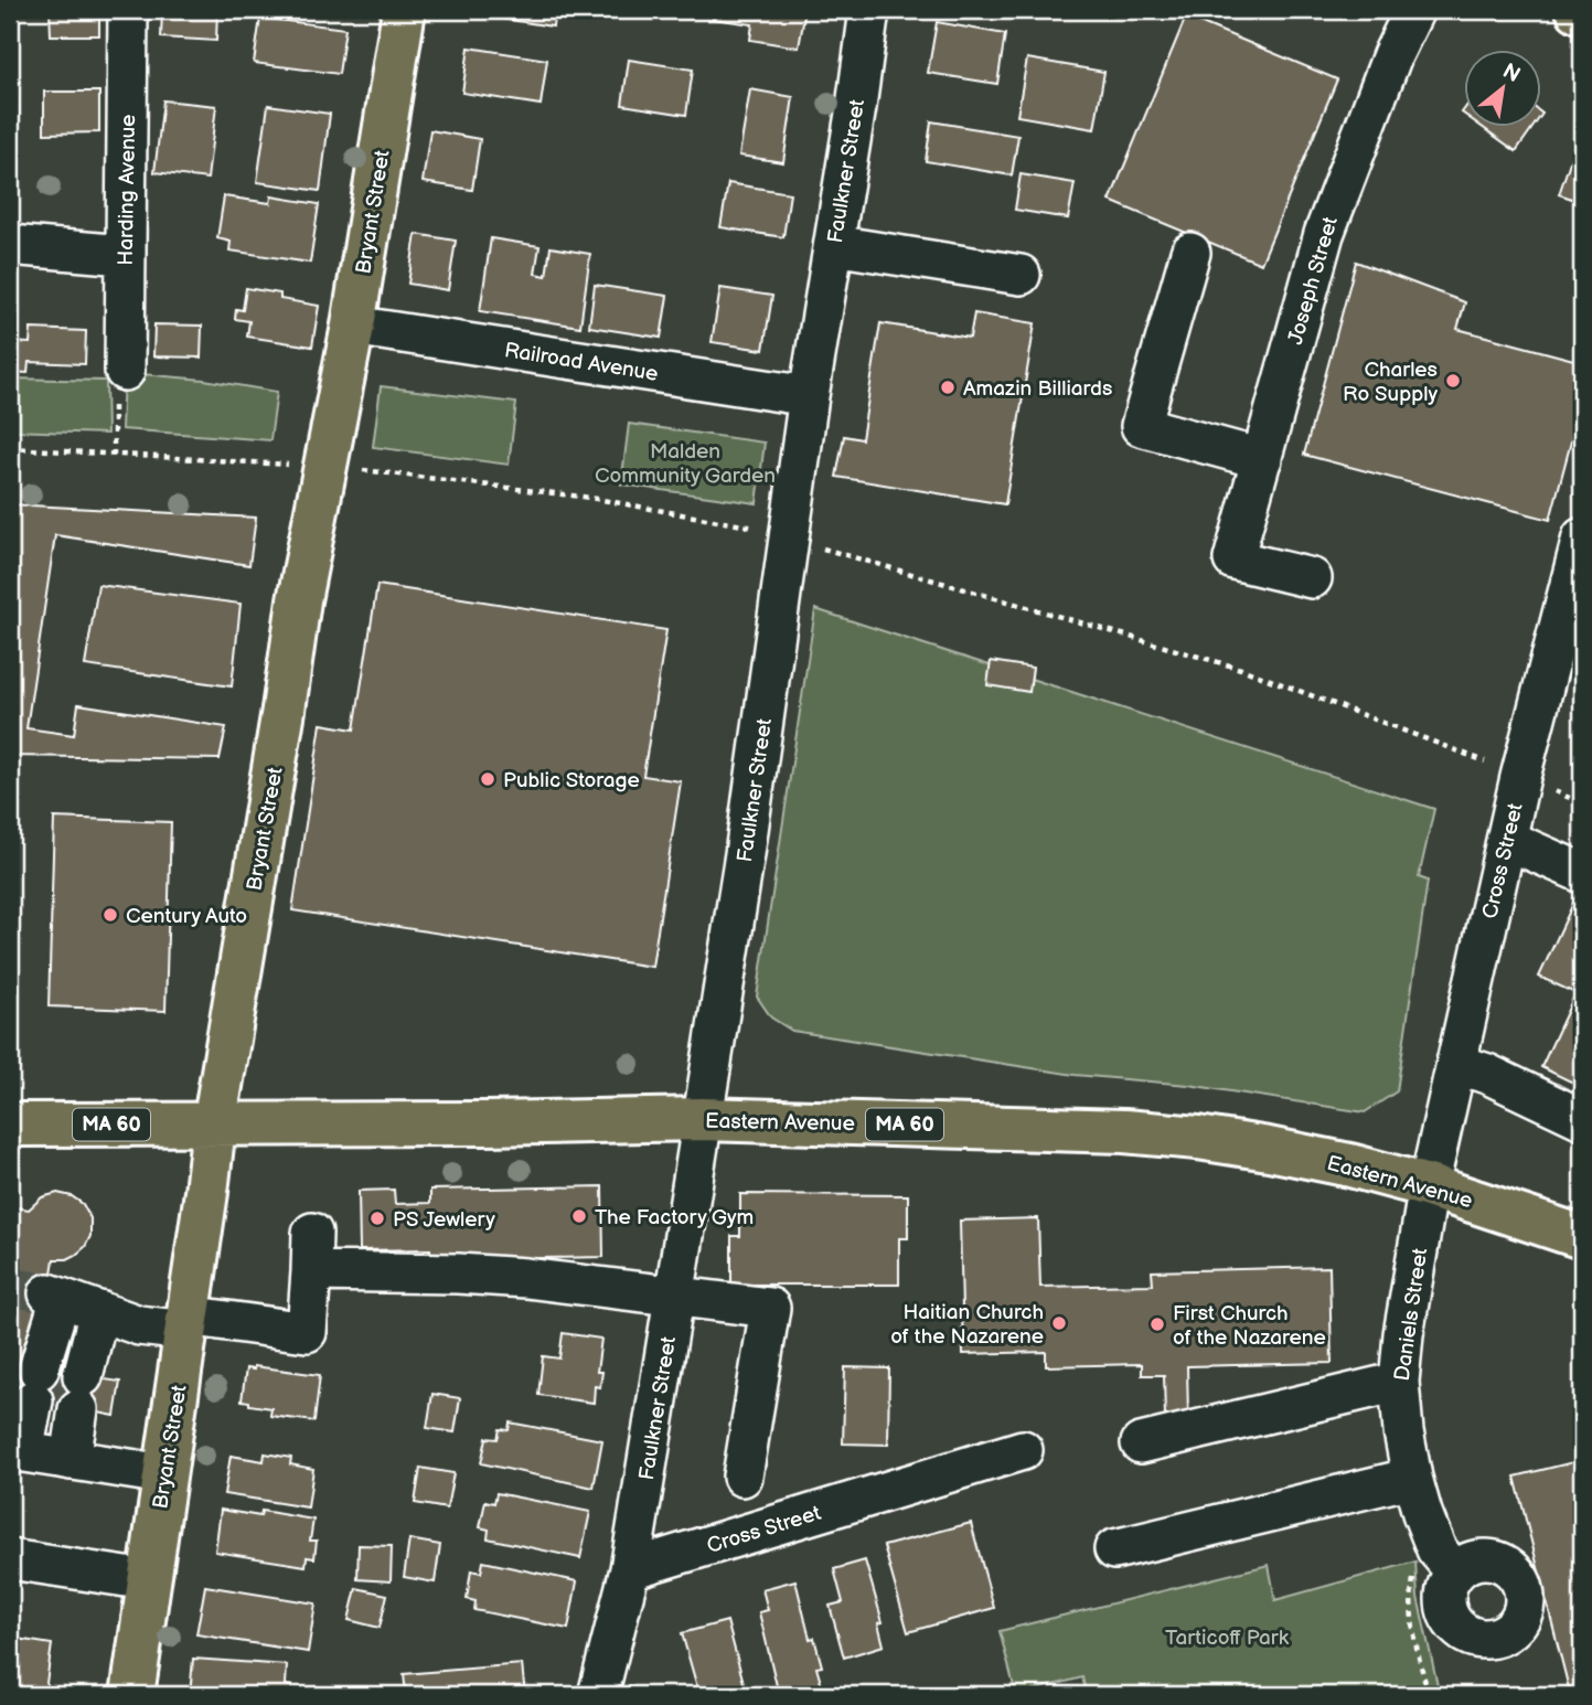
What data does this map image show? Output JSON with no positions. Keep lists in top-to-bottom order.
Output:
{
  "streets": {
    "main road": ["Bryant Street", "Eastern Avenue", "MA 60"],
    "street": [
      "Faulkner Street",
      "Harding Avenue",
      "Joseph Street",
      "Railroad Avenue",
      "Cross Street",
      "Daniels Street"
    ]
  },
  "crossings": [
    ["Faulkner Street", "Railroad Avenue"],
    ["Faulkner Street", "Cross Street"],
    ["Faulkner Street", "Eastern Avenue"],
    ["Bryant Street", "Railroad Avenue"],
    ["Bryant Street", "Eastern Avenue"],
    ["Cross Street", "Eastern Avenue"],
    ["Cross Street", "Daniels Street"],
    ["Eastern Avenue", "Daniels Street"]
  ],
  "parks": ["Malden Community Garden", "Tarticoff Park"],
  "places": [
    "Charles Ro Supply",
    "Amazin Billiards",
    "Public Storage",
    "Century Auto",
    "The Factory Gym",
    "PS Jewlery",
    "Haitian Church of the Nazarene",
    "First Church of the Nazarene"
  ],
  "north": "top right"
}
